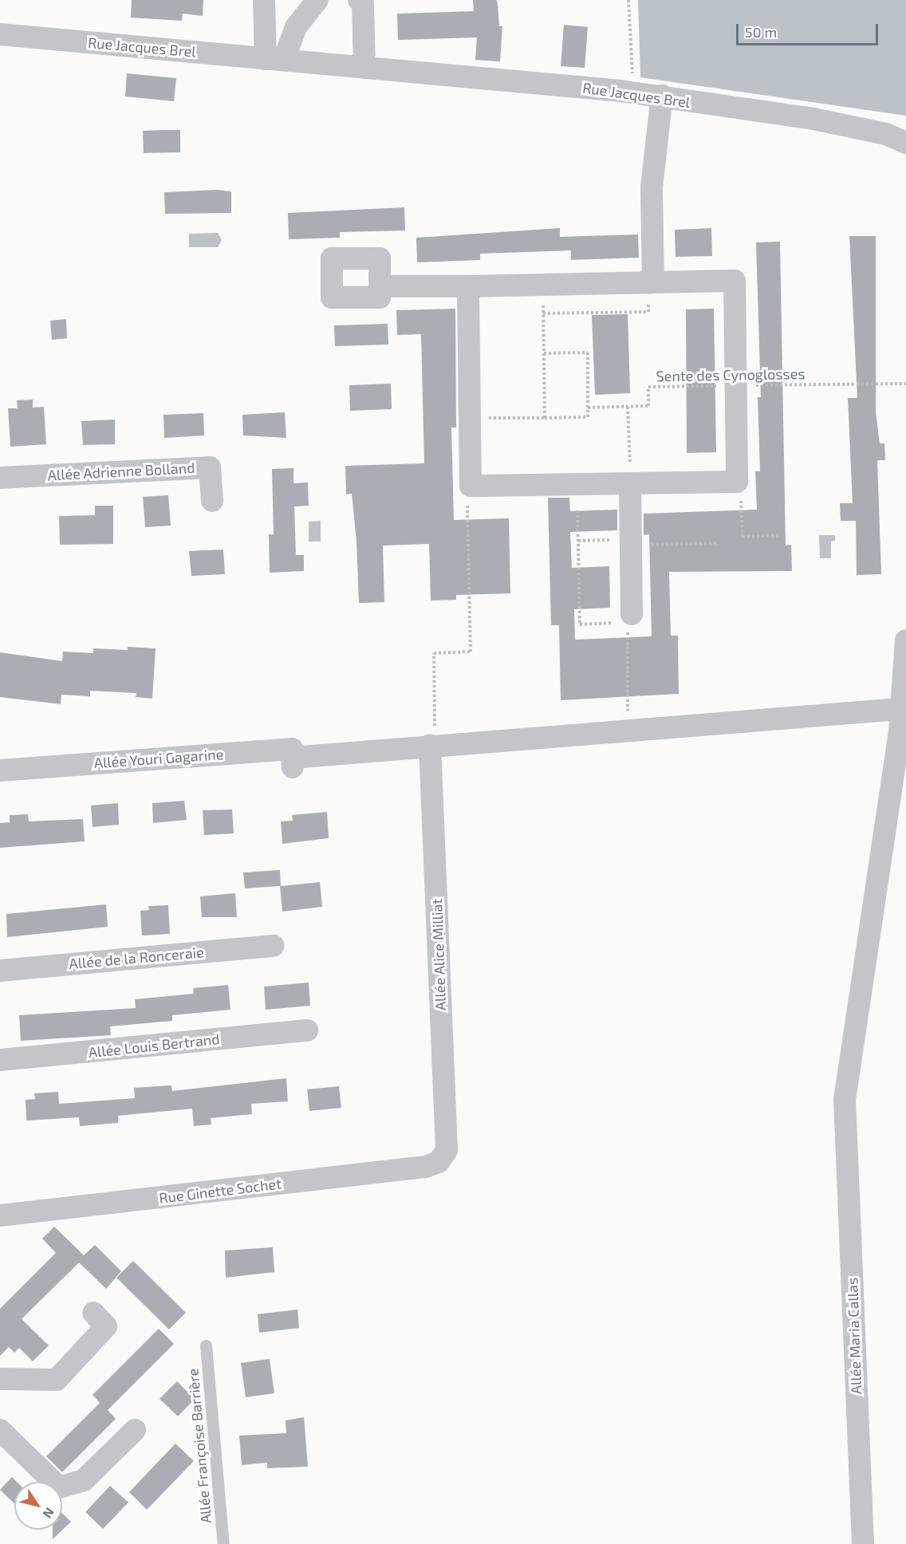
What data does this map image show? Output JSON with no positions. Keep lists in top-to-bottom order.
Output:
{
  "streets": {
    "street": [
      "Rue Jacques Brel",
      "Allée Adrienne Bolland",
      "Allée Youri Gagarine",
      "Allée Alice Milliat",
      "Allée de la Ronceraie",
      "Allée Louis Bertrand",
      "Rue Ginette Sochet",
      "Allée Maria Callas"
    ],
    "lane": ["Allée Françoise Barrière"],
    "path": ["Sente des Cynoglosses"]
  },
  "crossings": [
    ["Allée Youri Gagarine", "Allée Alice Milliat"],
    ["Allée Alice Milliat", "Rue Ginette Sochet"]
  ],
  "scale_bar": "50 m",
  "north": "bottom right"
}
